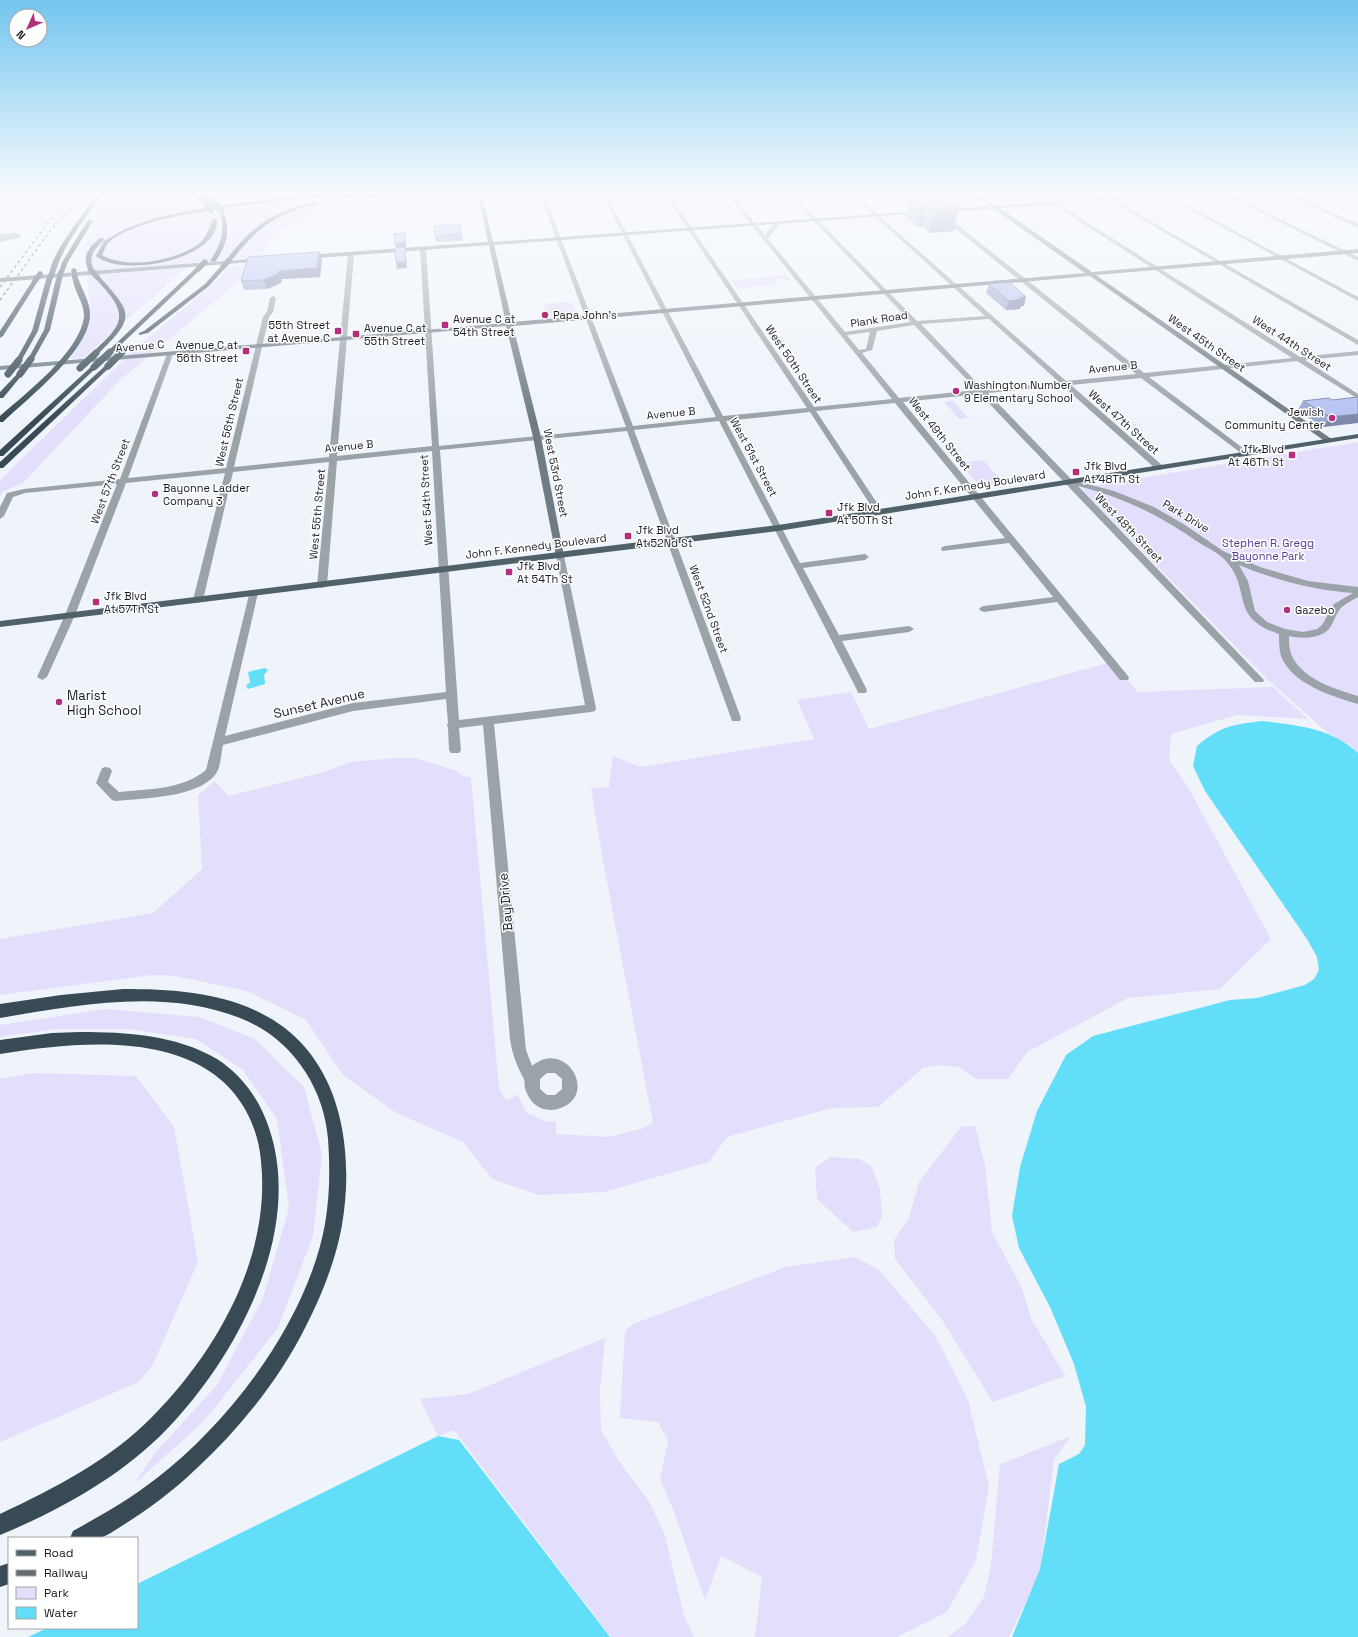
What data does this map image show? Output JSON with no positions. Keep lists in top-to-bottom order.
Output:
{
  "streets": {
    "main road": ["John F. Kennedy Boulevard"],
    "street": [
      "Plank Road",
      "West 45th Street",
      "West 44th Street",
      "Avenue C",
      "West 50th Street",
      "Avenue B",
      "West 56th Street",
      "West 47th Street",
      "West 49th Street",
      "West 51st Street",
      "West 53rd Street",
      "West 57th Street",
      "West 54th Street",
      "West 55th Street",
      "Park Drive",
      "West 48th Street",
      "West 52nd Street",
      "Sunset Avenue",
      "Bay Drive"
    ]
  },
  "crossings": [
    ["Plank Road", "West 47th Street"],
    ["Plank Road", "West 49th Street"],
    ["Plank Road", "West 48th Street"],
    ["West 45th Street", "Avenue C"],
    ["West 45th Street", "Avenue B"],
    ["West 45th Street", "John F. Kennedy Boulevard"],
    ["West 44th Street", "Avenue C"],
    ["West 44th Street", "Avenue B"],
    ["Avenue C", "West 50th Street"],
    ["Avenue C", "West 56th Street"],
    ["Avenue C", "West 47th Street"],
    ["Avenue C", "West 49th Street"],
    ["Avenue C", "West 51st Street"],
    ["Avenue C", "West 53rd Street"],
    ["Avenue C", "West 57th Street"],
    ["Avenue C", "West 54th Street"],
    ["Avenue C", "West 55th Street"],
    ["Avenue C", "West 48th Street"],
    ["Avenue C", "West 52nd Street"],
    ["West 50th Street", "Avenue B"],
    ["West 50th Street", "John F. Kennedy Boulevard"],
    ["Avenue B", "West 56th Street"],
    ["Avenue B", "West 47th Street"],
    ["Avenue B", "West 49th Street"],
    ["Avenue B", "West 51st Street"],
    ["Avenue B", "West 53rd Street"],
    ["Avenue B", "West 57th Street"],
    ["Avenue B", "West 54th Street"],
    ["Avenue B", "West 55th Street"],
    ["Avenue B", "West 48th Street"],
    ["Avenue B", "West 52nd Street"],
    ["West 56th Street", "John F. Kennedy Boulevard"],
    ["West 47th Street", "John F. Kennedy Boulevard"],
    ["West 49th Street", "John F. Kennedy Boulevard"],
    ["West 51st Street", "John F. Kennedy Boulevard"],
    ["West 53rd Street", "John F. Kennedy Boulevard"],
    ["West 53rd Street", "Bay Drive"],
    ["West 57th Street", "John F. Kennedy Boulevard"],
    ["John F. Kennedy Boulevard", "West 54th Street"],
    ["John F. Kennedy Boulevard", "West 55th Street"],
    ["John F. Kennedy Boulevard", "Park Drive"],
    ["John F. Kennedy Boulevard", "West 48th Street"],
    ["John F. Kennedy Boulevard", "West 52nd Street"],
    ["West 54th Street", "Sunset Avenue"],
    ["Park Drive", "West 48th Street"]
  ],
  "parks": ["Stephen R. Gregg Bayonne Park"],
  "places": {
    "other": [
      "Papa John's",
      "Washington Number 9 Elementary School",
      "Jewish Community Center",
      "Bayonne Ladder Company 3",
      "Gazebo",
      "Marist High School"
    ],
    "transit": [
      "Avenue C at 54th Street",
      "55th Street at Avenue C",
      "Avenue C at 55th Street",
      "Avenue C at 56th Street",
      "Jfk Blvd At 46Th St",
      "Jfk Blvd At 48Th St",
      "Jfk Blvd At 50Th St",
      "Jfk Blvd At 52Nd St",
      "Jfk Blvd At 54Th St",
      "Jfk Blvd At 57Th St"
    ]
  },
  "legend": [
    "Road",
    "Railway",
    "Park",
    "Water"
  ],
  "north": "bottom left"
}
